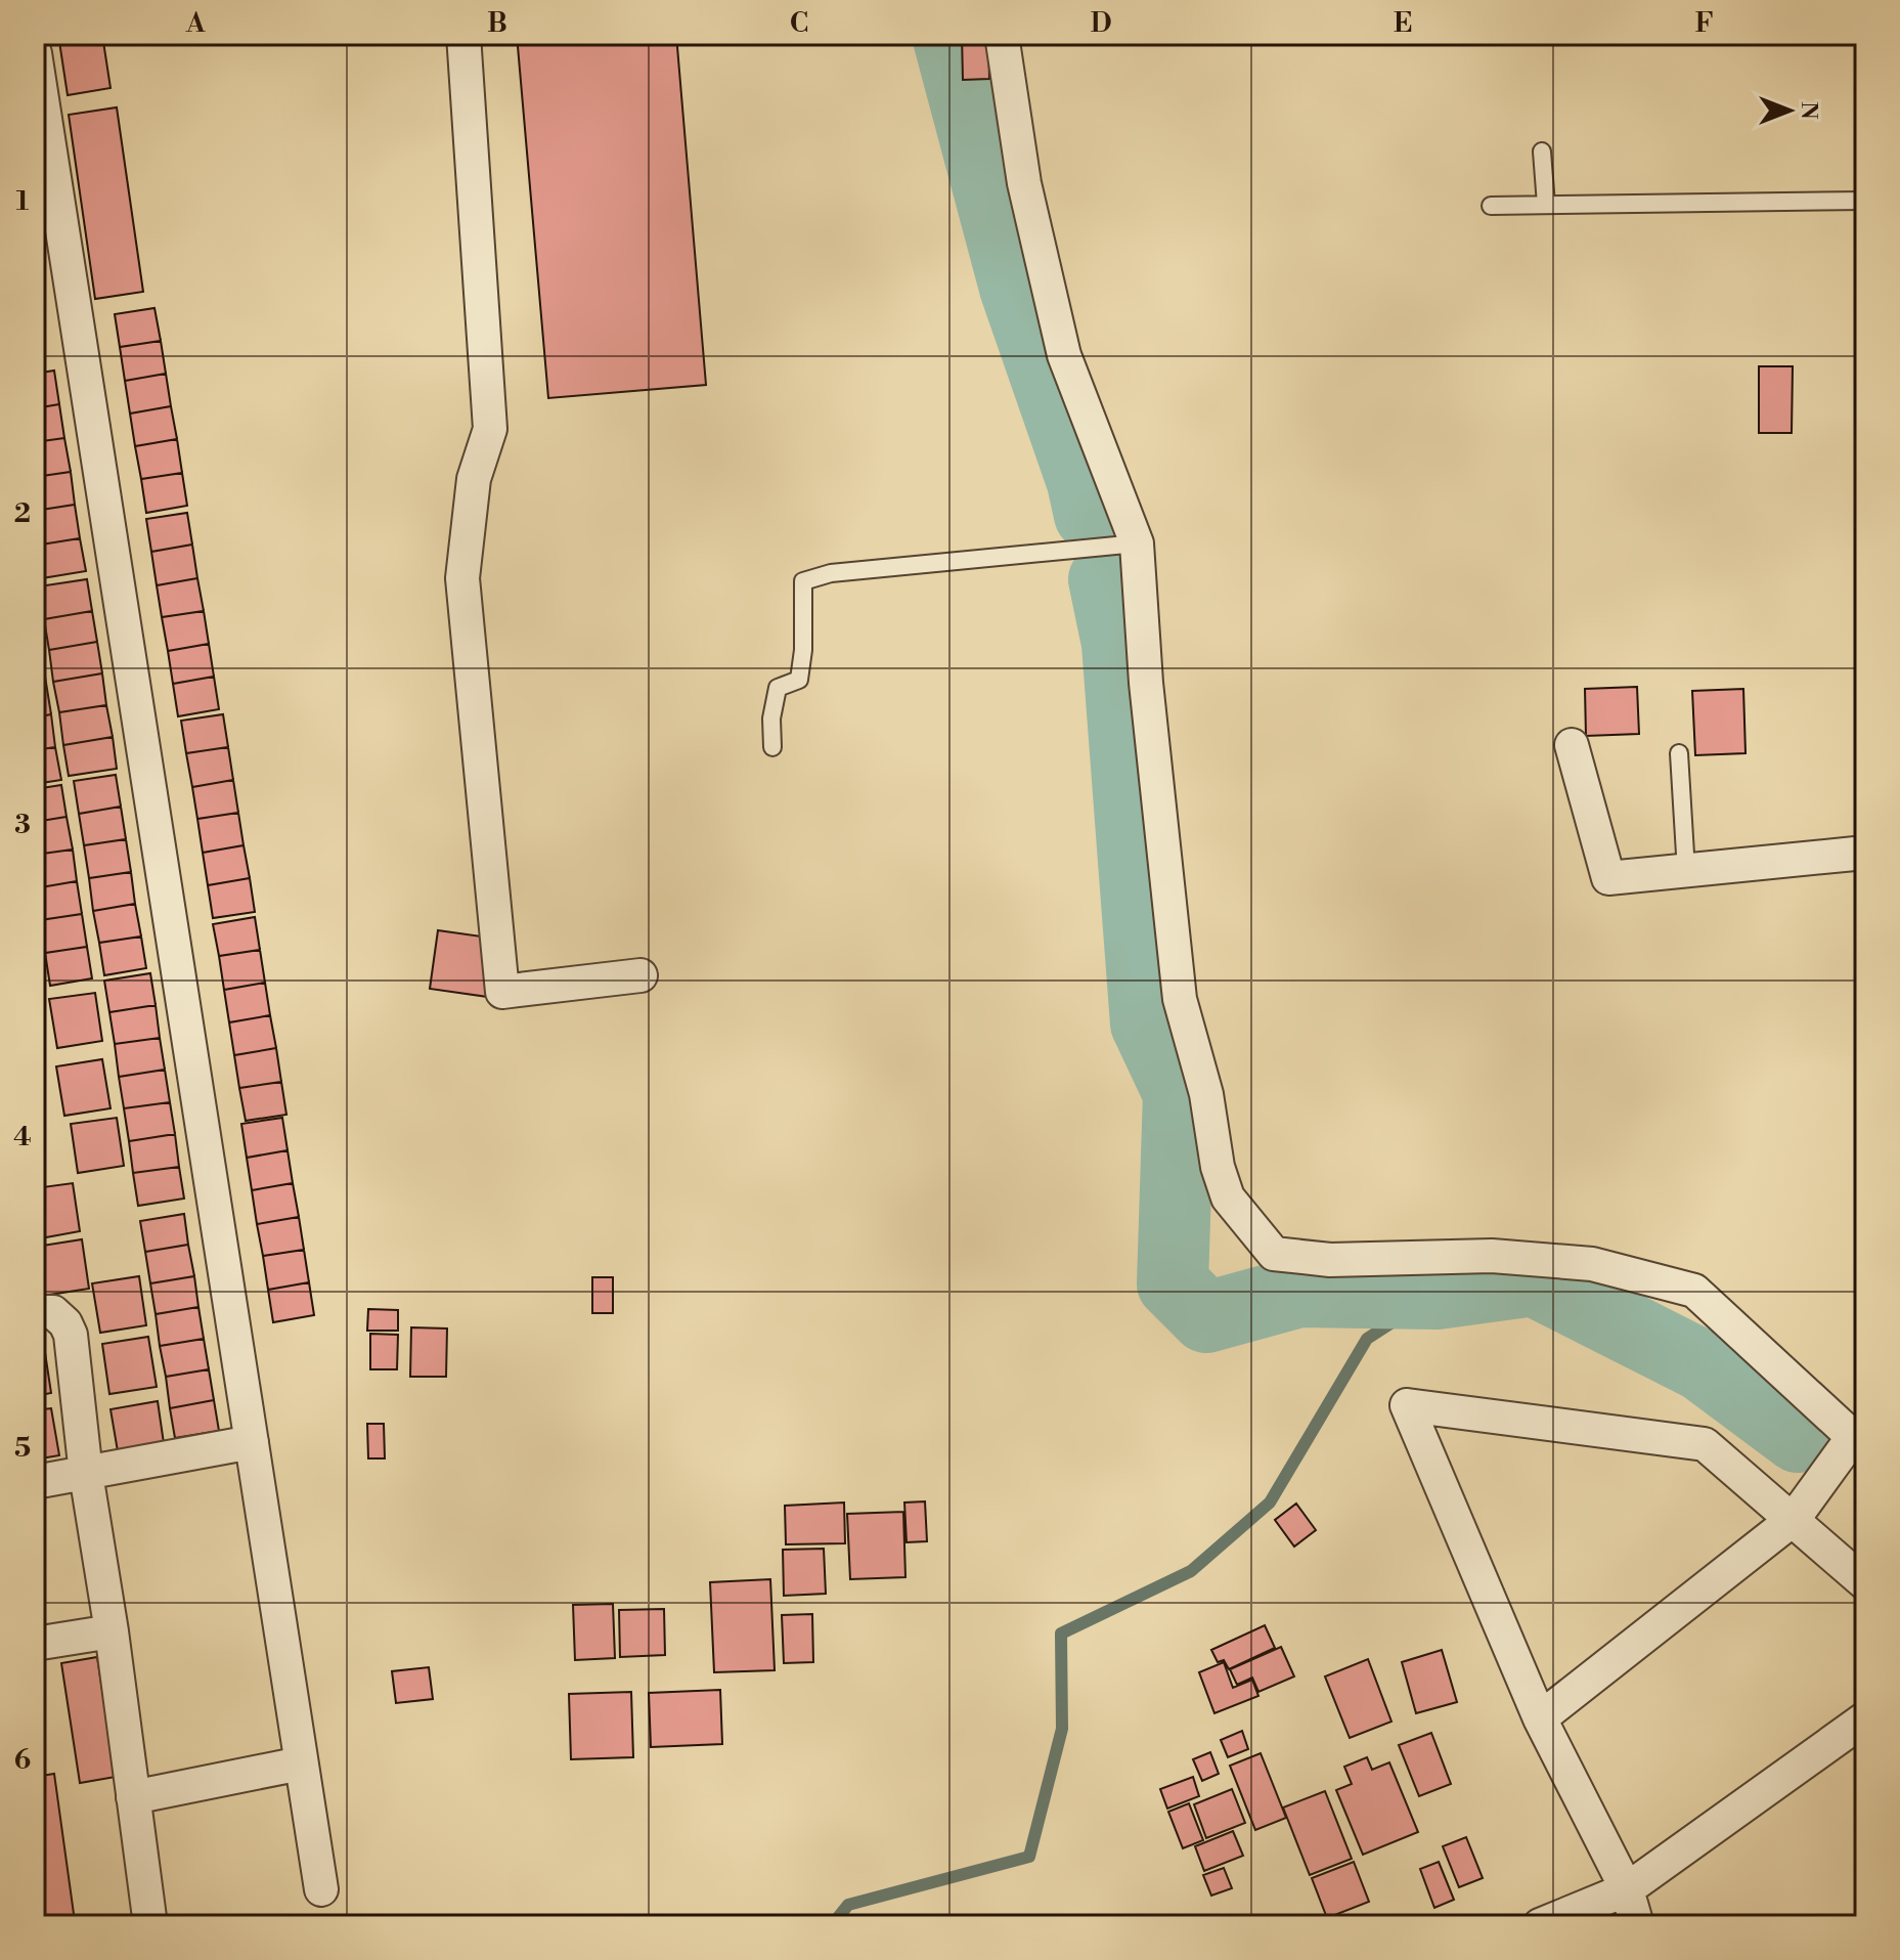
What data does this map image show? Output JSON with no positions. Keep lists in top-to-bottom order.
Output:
{
  "north": "right",
  "grid": {
    "columns": [
      "A",
      "B",
      "C",
      "D",
      "E",
      "F"
    ],
    "rows": [
      "1",
      "2",
      "3",
      "4",
      "5",
      "6"
    ]
  }
}
